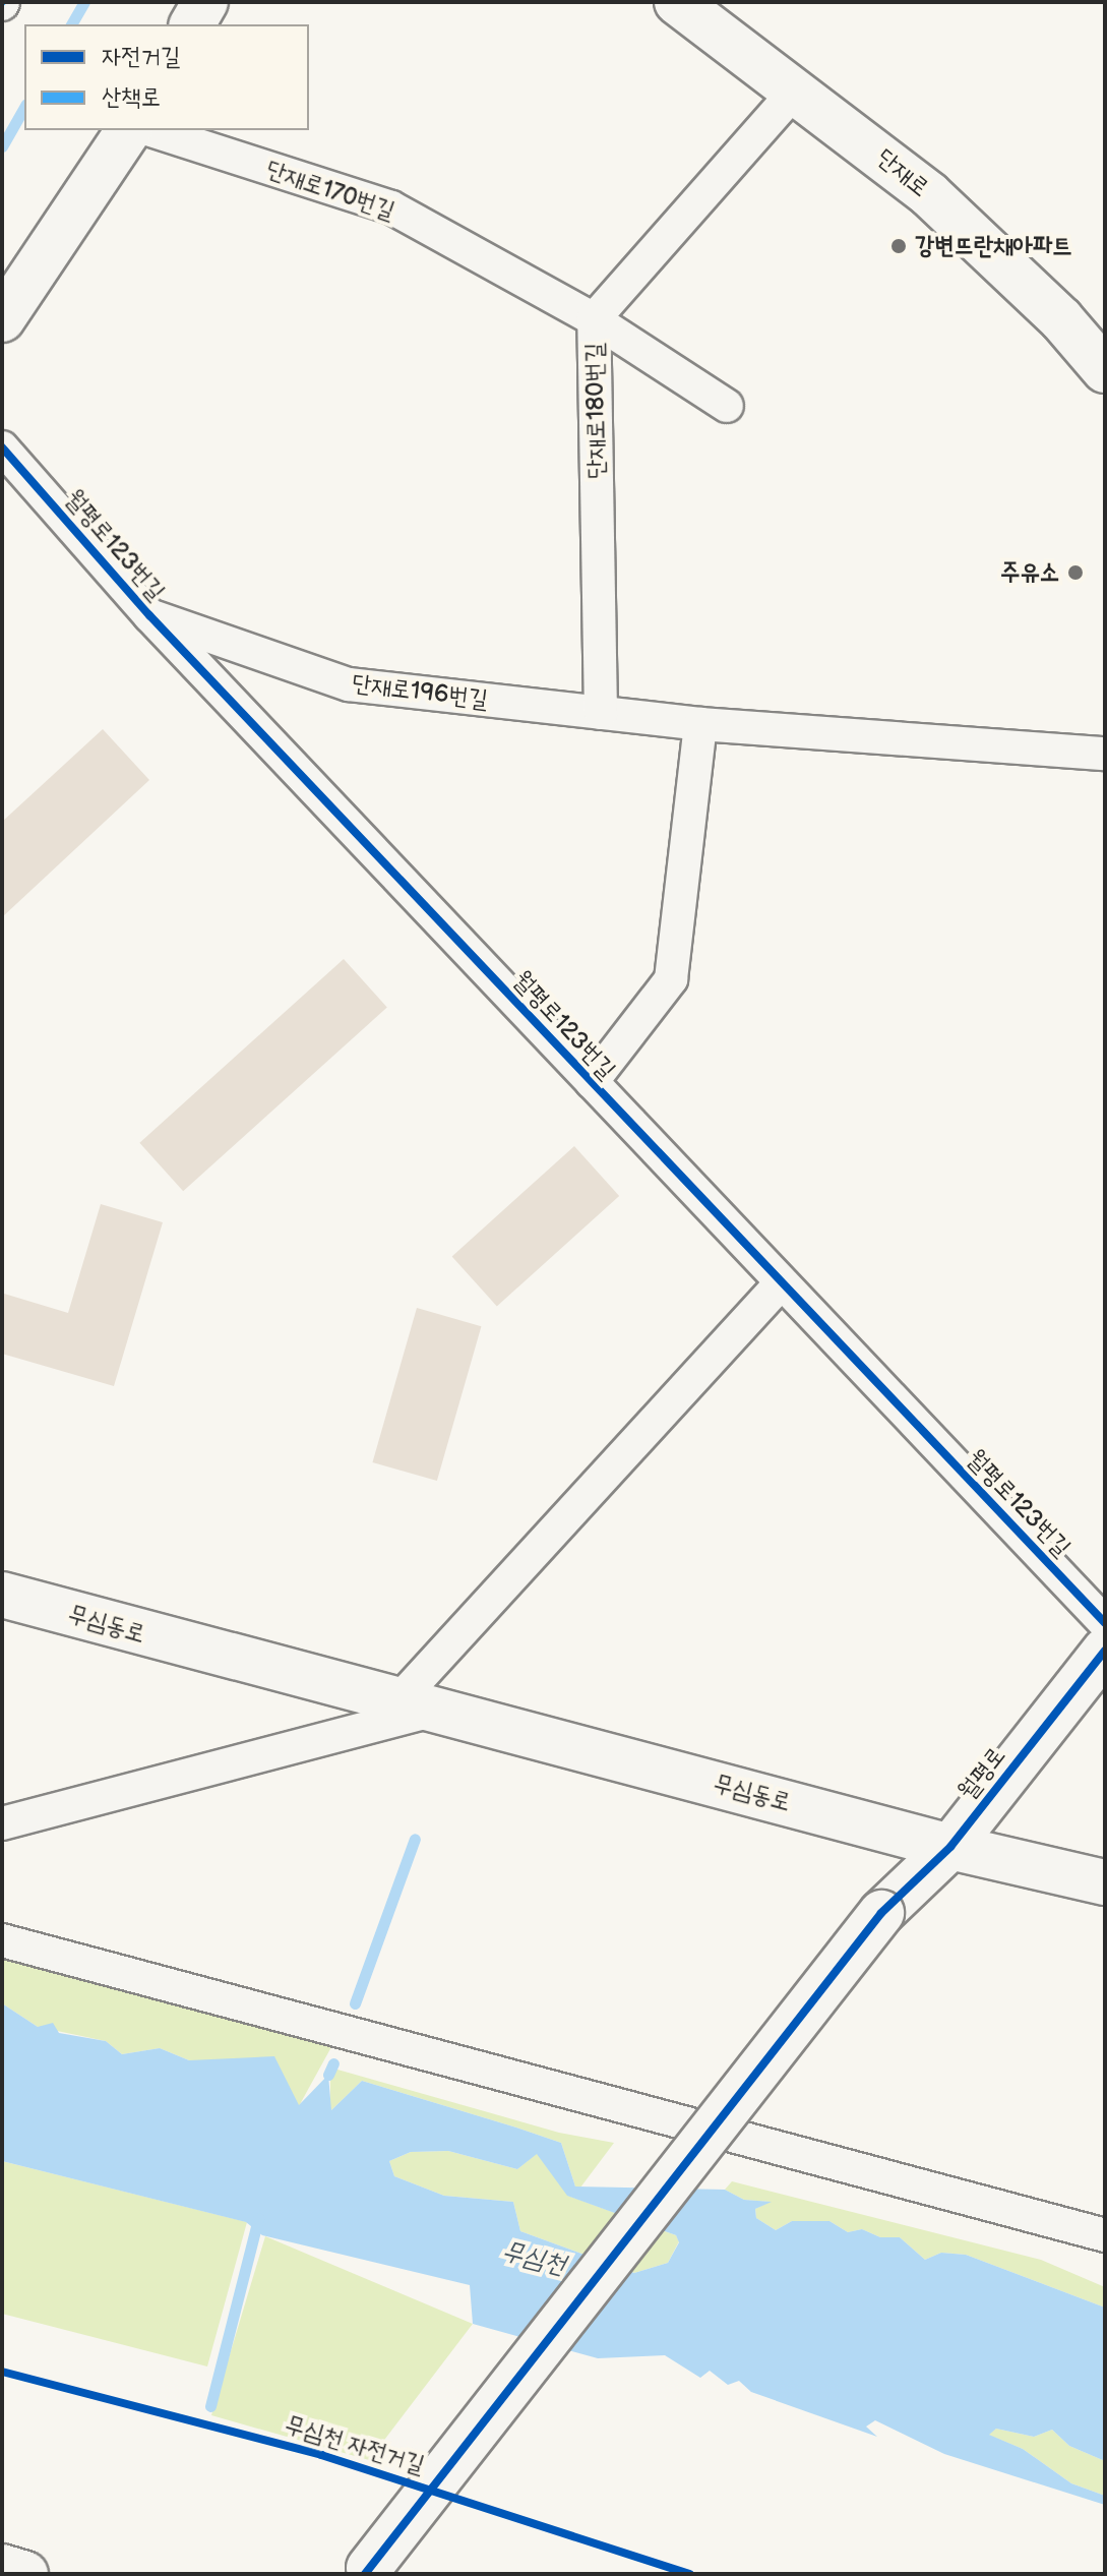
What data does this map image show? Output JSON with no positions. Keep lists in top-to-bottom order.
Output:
{
  "streets": {
    "street": [
      "단재로",
      "단재로170번길",
      "단재로180번길",
      "월평로123번길",
      "단재로196번길",
      "무심동로",
      "월평로"
    ],
    "cycle path": ["무심천 자전거길"]
  },
  "crossings": [
    ["단재로", "단재로180번길"],
    ["단재로170번길", "단재로180번길"],
    ["단재로180번길", "단재로196번길"],
    ["월평로123번길", "단재로196번길"],
    ["무심동로", "월평로"]
  ],
  "water": ["무심천"],
  "places": ["강변뜨란채아파트", "주유소"],
  "legend": ["자전거길", "산책로"]
}
